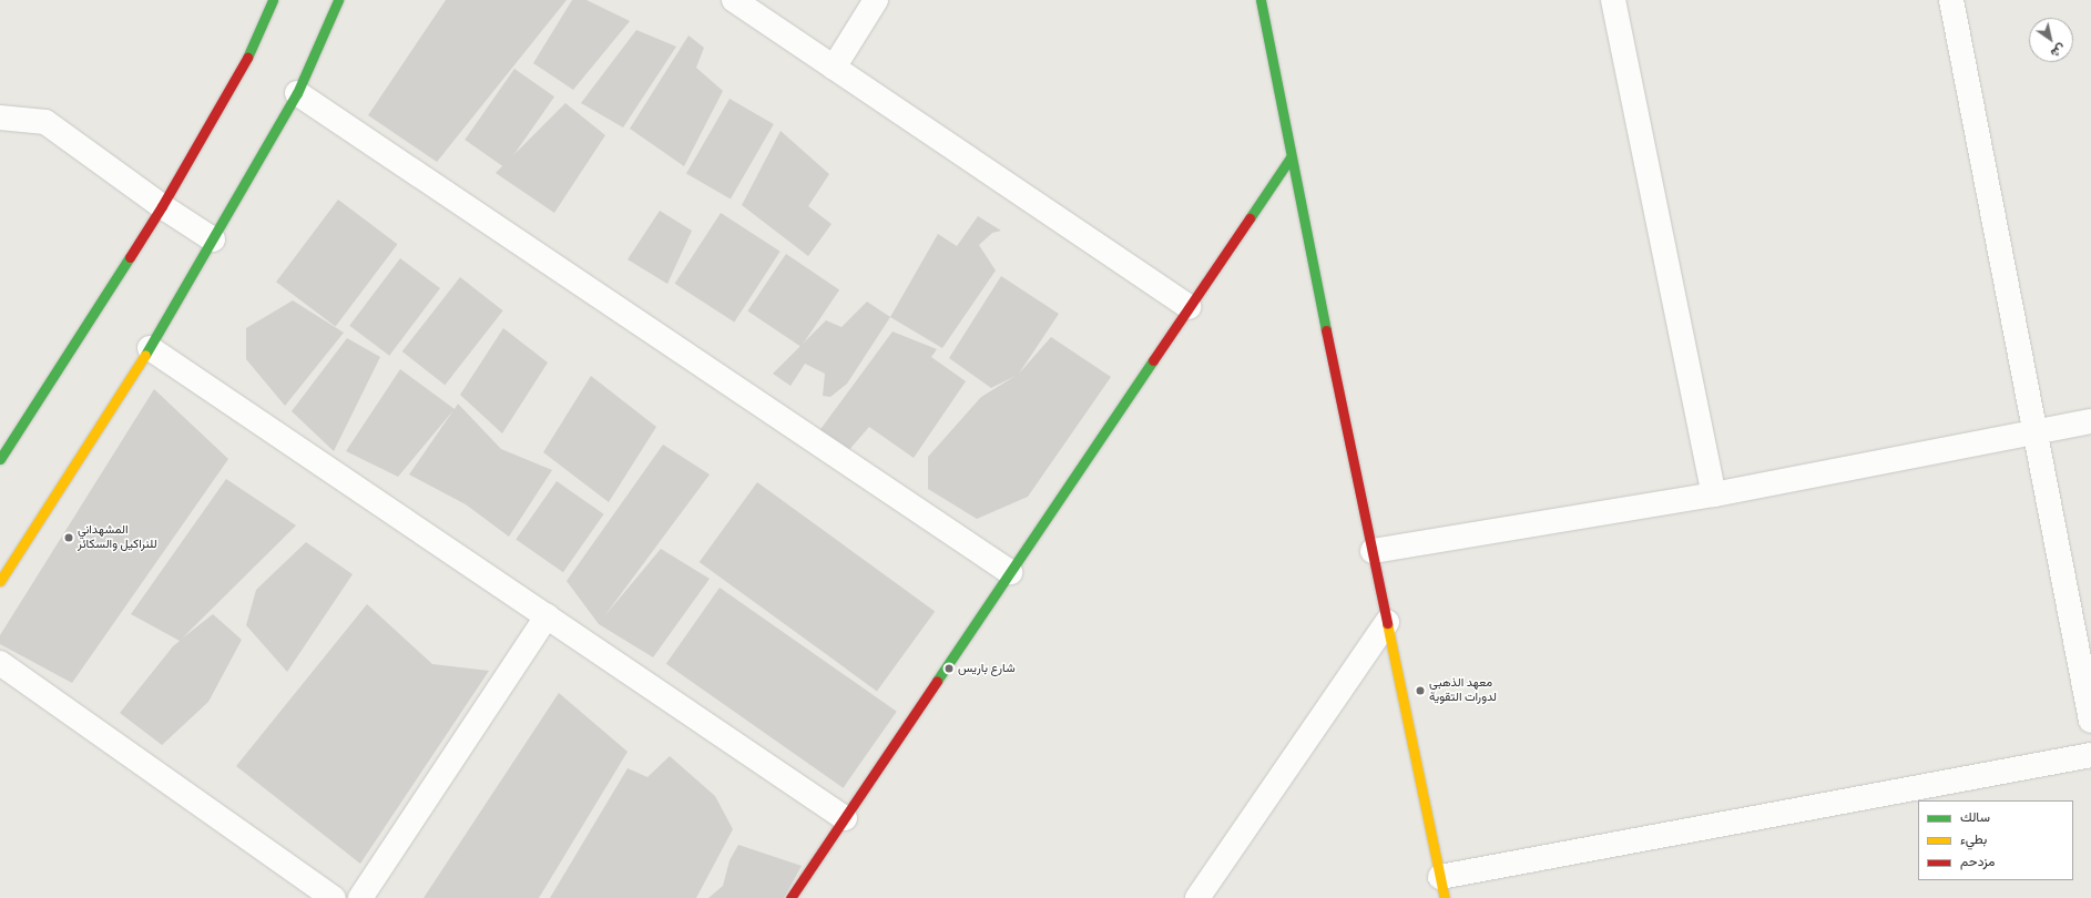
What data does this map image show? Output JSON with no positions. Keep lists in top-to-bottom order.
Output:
{
  "places": ["المشهداني للنراكيل والسكائر", "شارع باريس", "معهد الذهبي لدورات التقوية"],
  "legend": ["سالك", "بطيء", "مزدحم"],
  "north": "bottom right"
}
